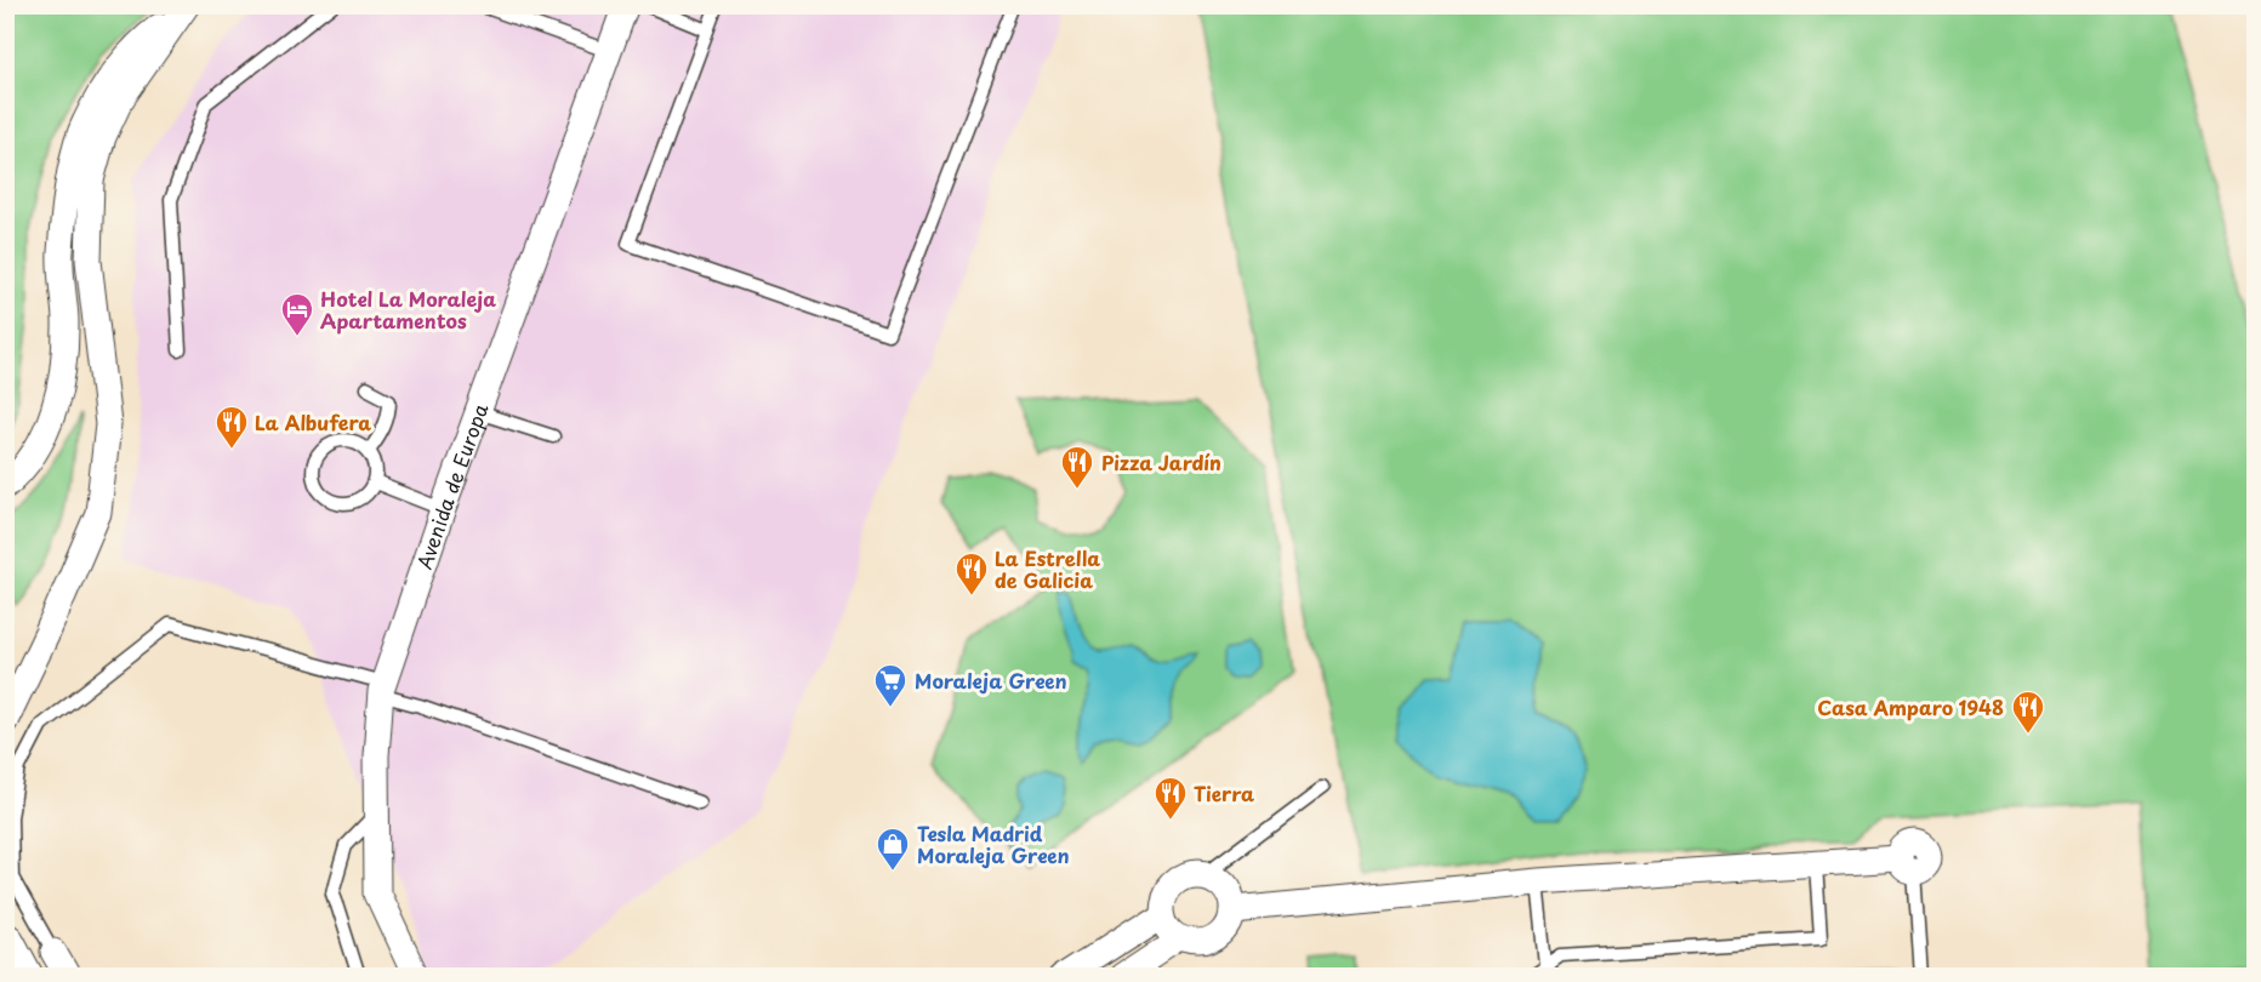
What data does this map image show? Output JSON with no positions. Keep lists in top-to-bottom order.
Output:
{
  "streets": {
    "street": ["Avenida de Europa"]
  },
  "places": {
    "hotel": ["Hotel La Moraleja Apartamentos"],
    "restaurant": [
      "La Albufera",
      "Pizza Jardín",
      "La Estrella de Galicia",
      "Casa Amparo 1948",
      "Tierra"
    ],
    "supermarket": ["Moraleja Green"],
    "shop": ["Tesla Madrid Moraleja Green"]
  }
}
